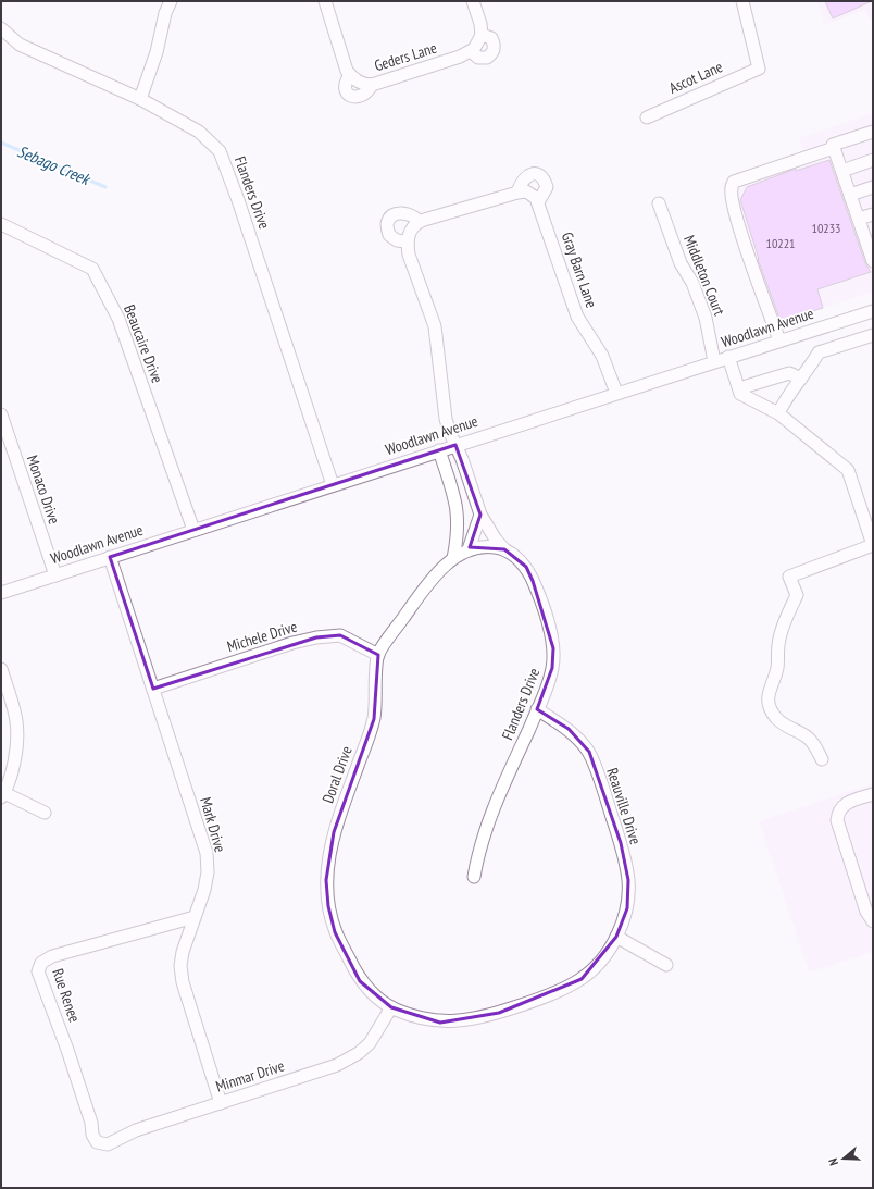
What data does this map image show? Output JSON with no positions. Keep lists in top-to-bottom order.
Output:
{
  "streets": {
    "street": [
      "Geders Lane",
      "Ascot Lane",
      "Flanders Drive",
      "Gray Barn Lane",
      "Middleton Court",
      "Woodlawn Avenue",
      "Beaucaire Drive",
      "Monaco Drive",
      "Michele Drive",
      "Doral Drive",
      "Reauville Drive",
      "Mark Drive",
      "Rue Renee",
      "Minmar Drive"
    ]
  },
  "crossings": [
    ["Flanders Drive", "Woodlawn Avenue"],
    ["Flanders Drive", "Reauville Drive"],
    ["Gray Barn Lane", "Woodlawn Avenue"],
    ["Middleton Court", "Woodlawn Avenue"],
    ["Woodlawn Avenue", "Beaucaire Drive"],
    ["Woodlawn Avenue", "Monaco Drive"],
    ["Woodlawn Avenue", "Mark Drive"],
    ["Michele Drive", "Doral Drive"],
    ["Michele Drive", "Mark Drive"],
    ["Doral Drive", "Reauville Drive"],
    ["Doral Drive", "Minmar Drive"],
    ["Reauville Drive", "Minmar Drive"],
    ["Mark Drive", "Rue Renee"],
    ["Mark Drive", "Minmar Drive"],
    ["Rue Renee", "Minmar Drive"]
  ],
  "water": ["Sebago Creek"],
  "house_numbers": ["10233", "10221"],
  "north": "left"
}
